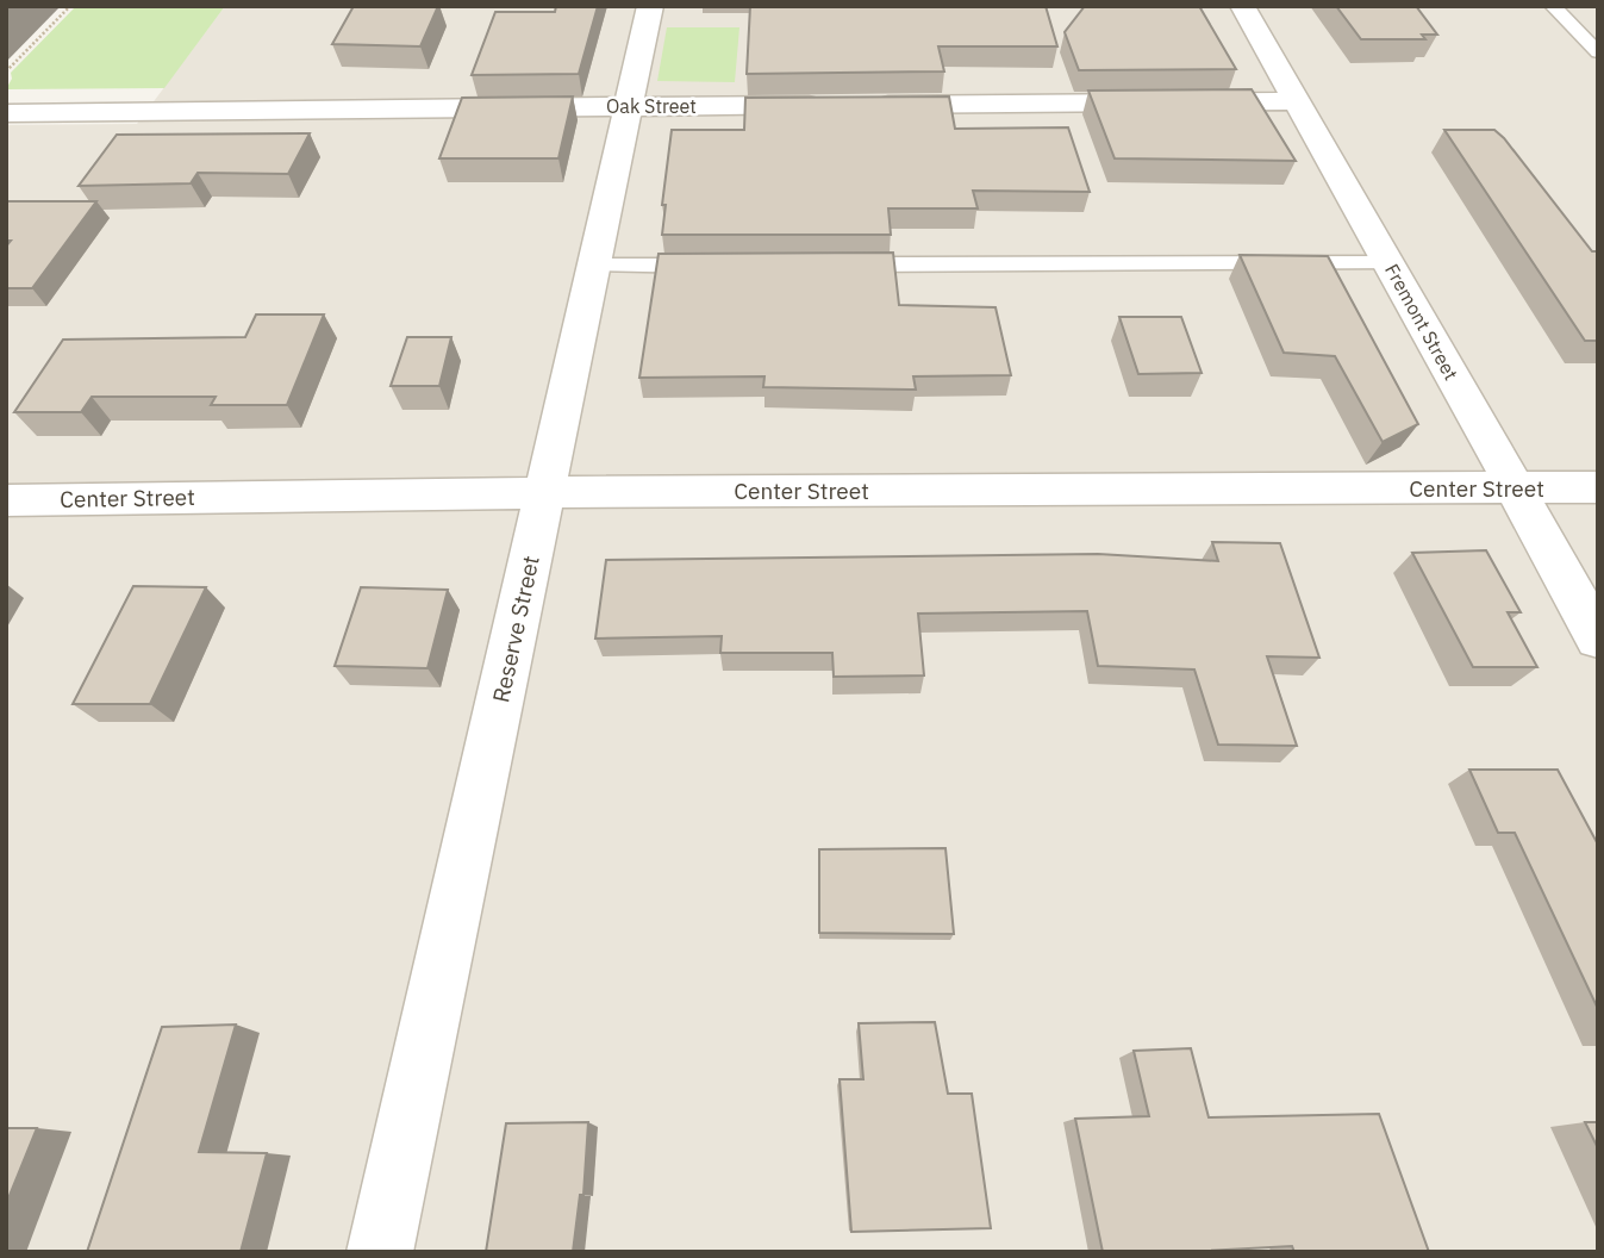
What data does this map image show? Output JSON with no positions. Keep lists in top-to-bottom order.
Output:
{
  "streets": {
    "street": [
      "Oak Street",
      "Fremont Street",
      "Center Street",
      "Reserve Street"
    ]
  },
  "crossings": [
    ["Oak Street", "Fremont Street"],
    ["Oak Street", "Reserve Street"],
    ["Fremont Street", "Center Street"],
    ["Center Street", "Reserve Street"]
  ]
}
